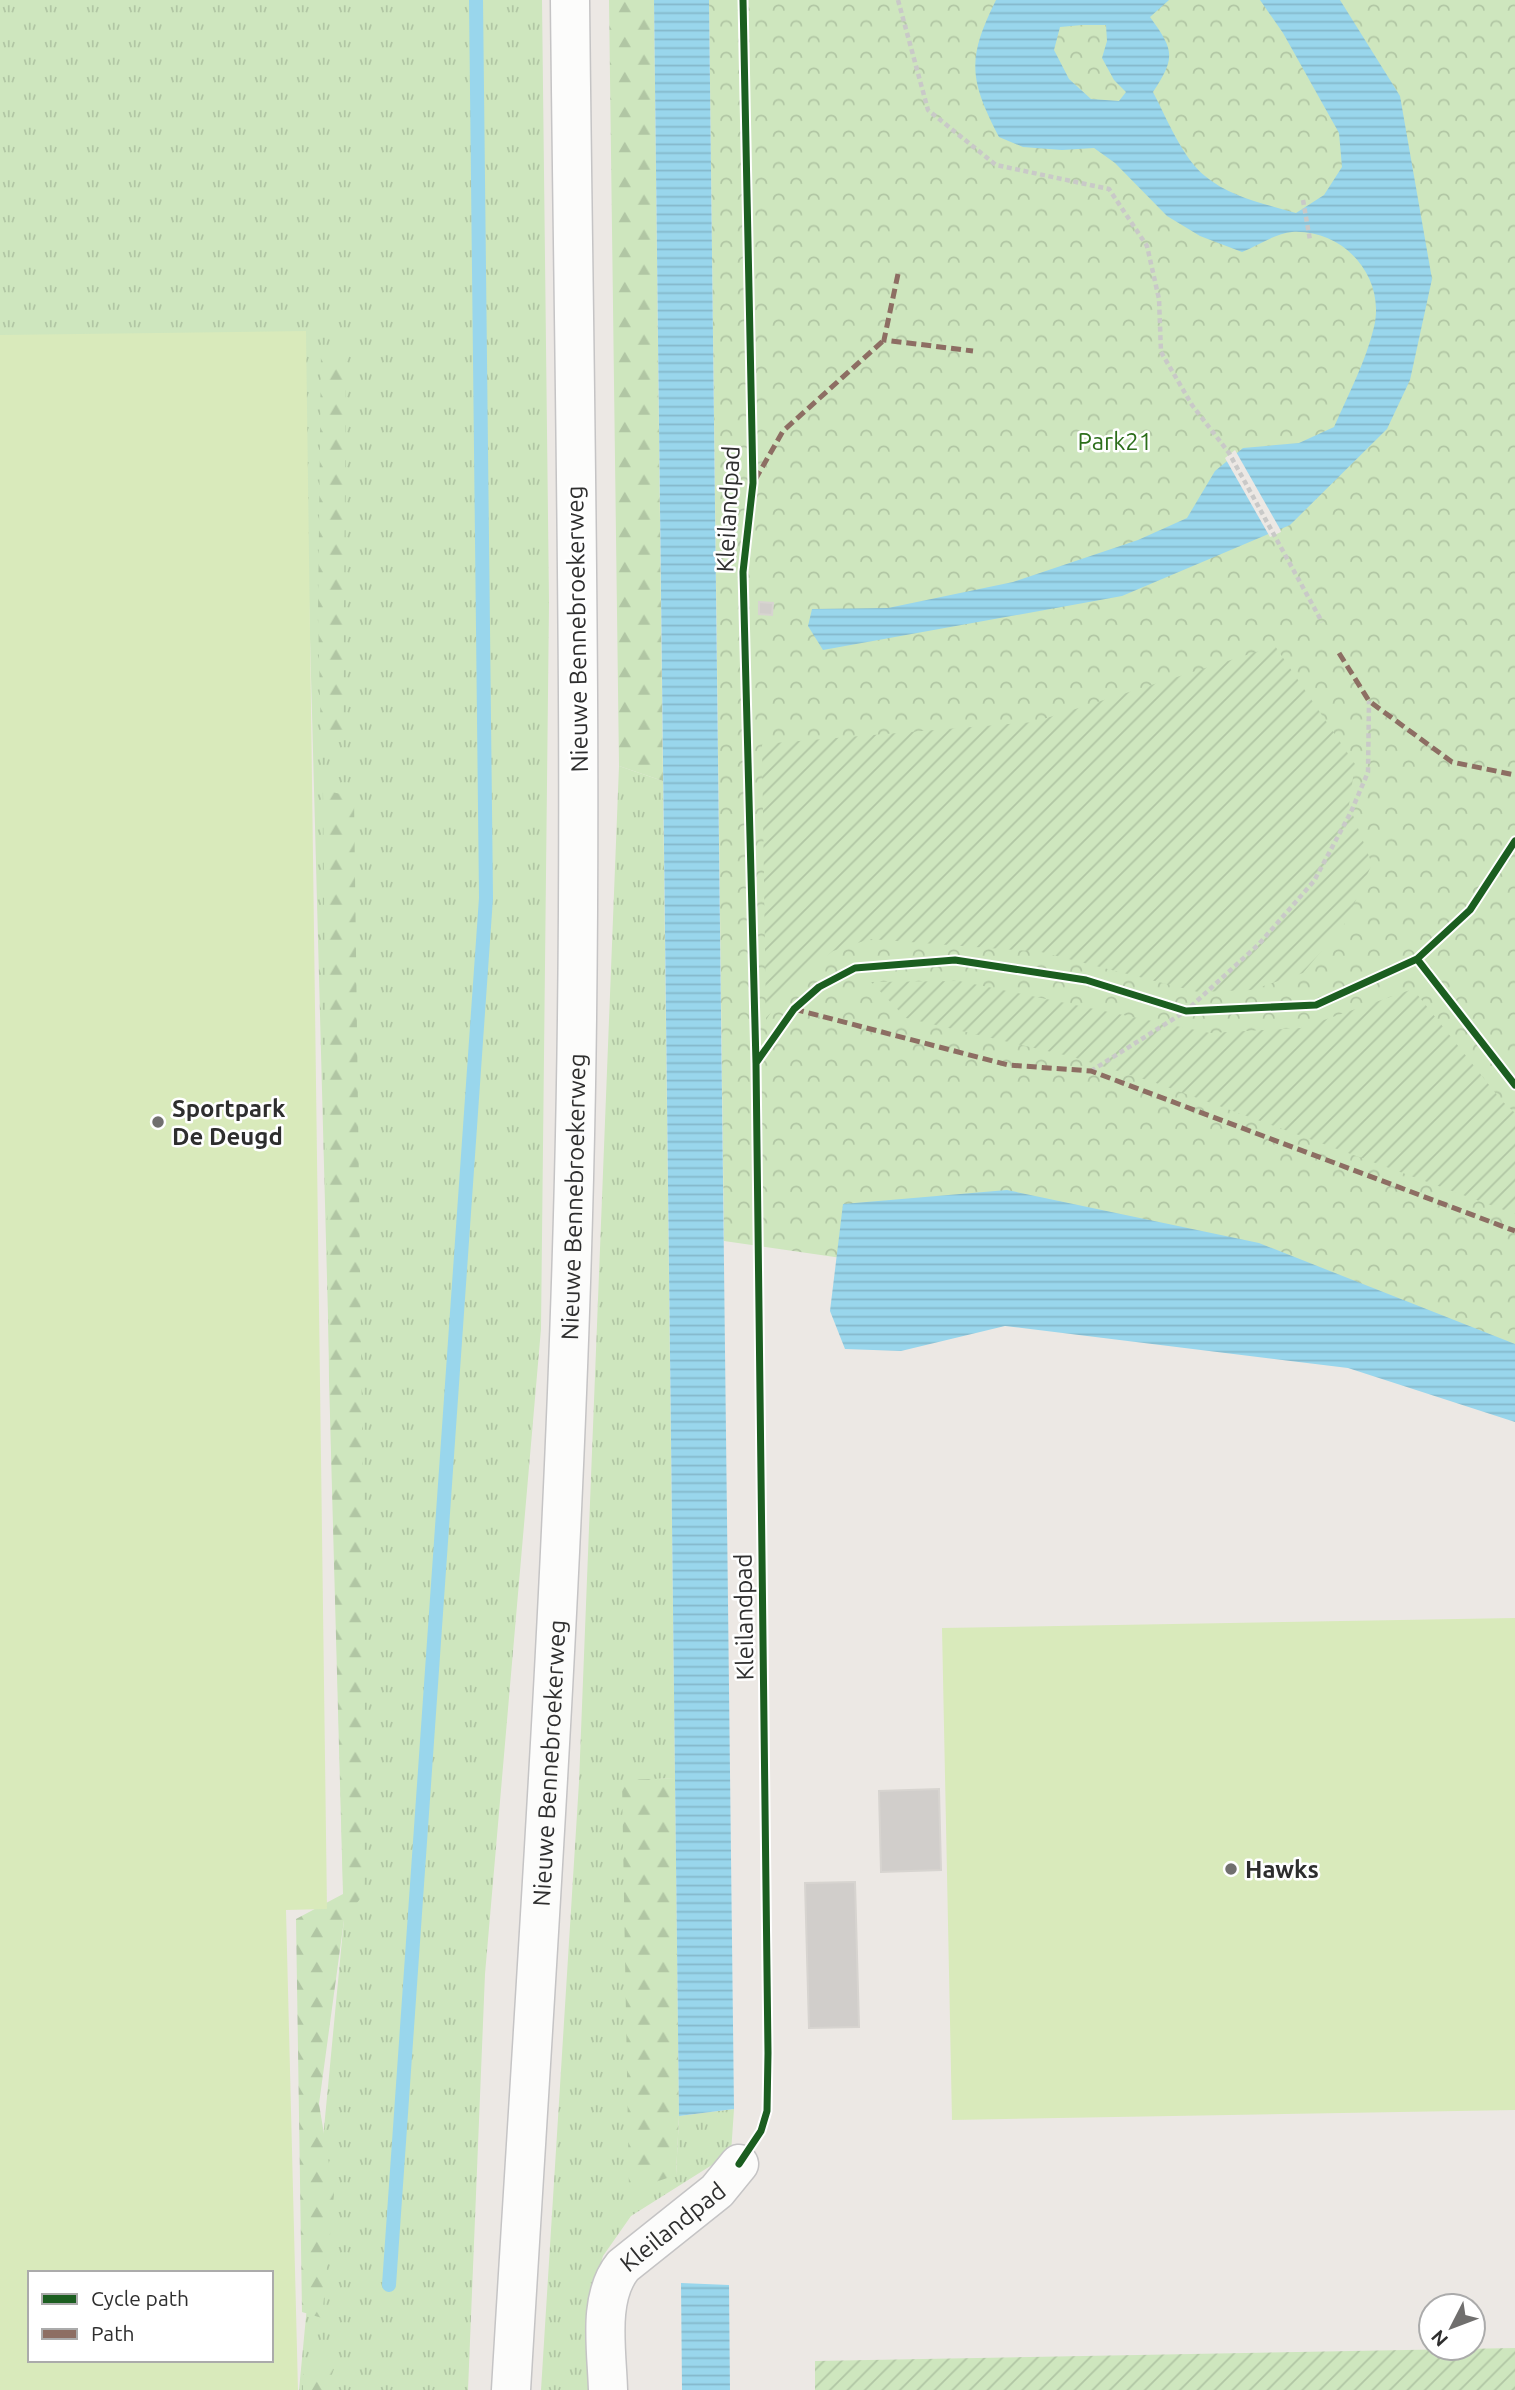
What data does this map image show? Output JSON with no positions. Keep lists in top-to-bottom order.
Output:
{
  "streets": {
    "main road": ["Kleilandpad", "Nieuwe Bennebroekerweg"]
  },
  "parks": ["Park21"],
  "places": ["Sportpark De Deugd", "Hawks"],
  "legend": ["Cycle path", "Path"],
  "north": "bottom left"
}
